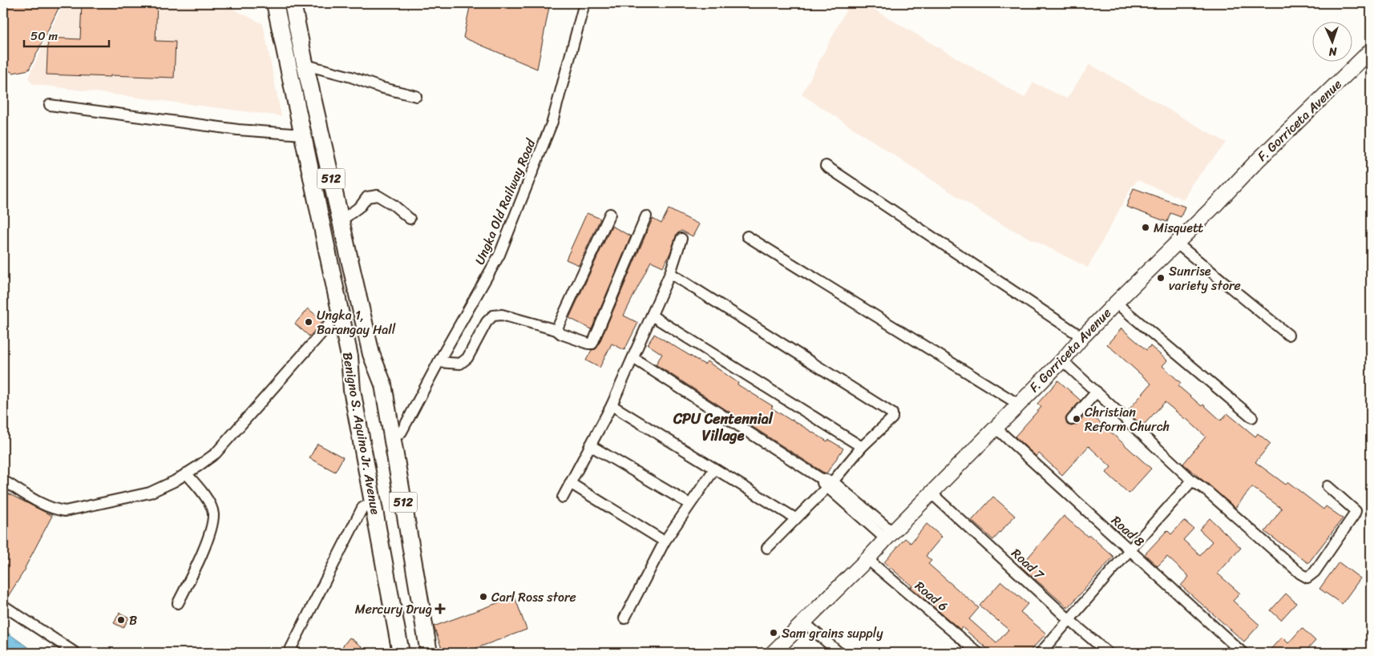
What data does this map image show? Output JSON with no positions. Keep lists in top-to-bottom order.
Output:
{
  "streets": {
    "main road": ["F. Gorriceta Avenue", "512", "Benigno S. Aquino Jr. Avenue"],
    "street": [
      "Ungka Old Railway Road",
      "Road 8",
      "Road 7",
      "Road 6"
    ]
  },
  "crossings": [
    ["F. Gorriceta Avenue", "Road 8"],
    ["F. Gorriceta Avenue", "Road 7"],
    ["F. Gorriceta Avenue", "Road 6"],
    ["Ungka Old Railway Road", "Benigno S. Aquino Jr. Avenue"]
  ],
  "districts": ["CPU Centennial Village"],
  "places": {
    "other": [
      "Misquett",
      "Sunrise variety store",
      "Ungka 1, Barangay Hall",
      "Christian Reform Church",
      "Carl Ross store",
      "B",
      "Sam grains supply"
    ],
    "health": ["Mercury Drug"]
  },
  "scale_bar": "50 m",
  "north": "bottom"
}
